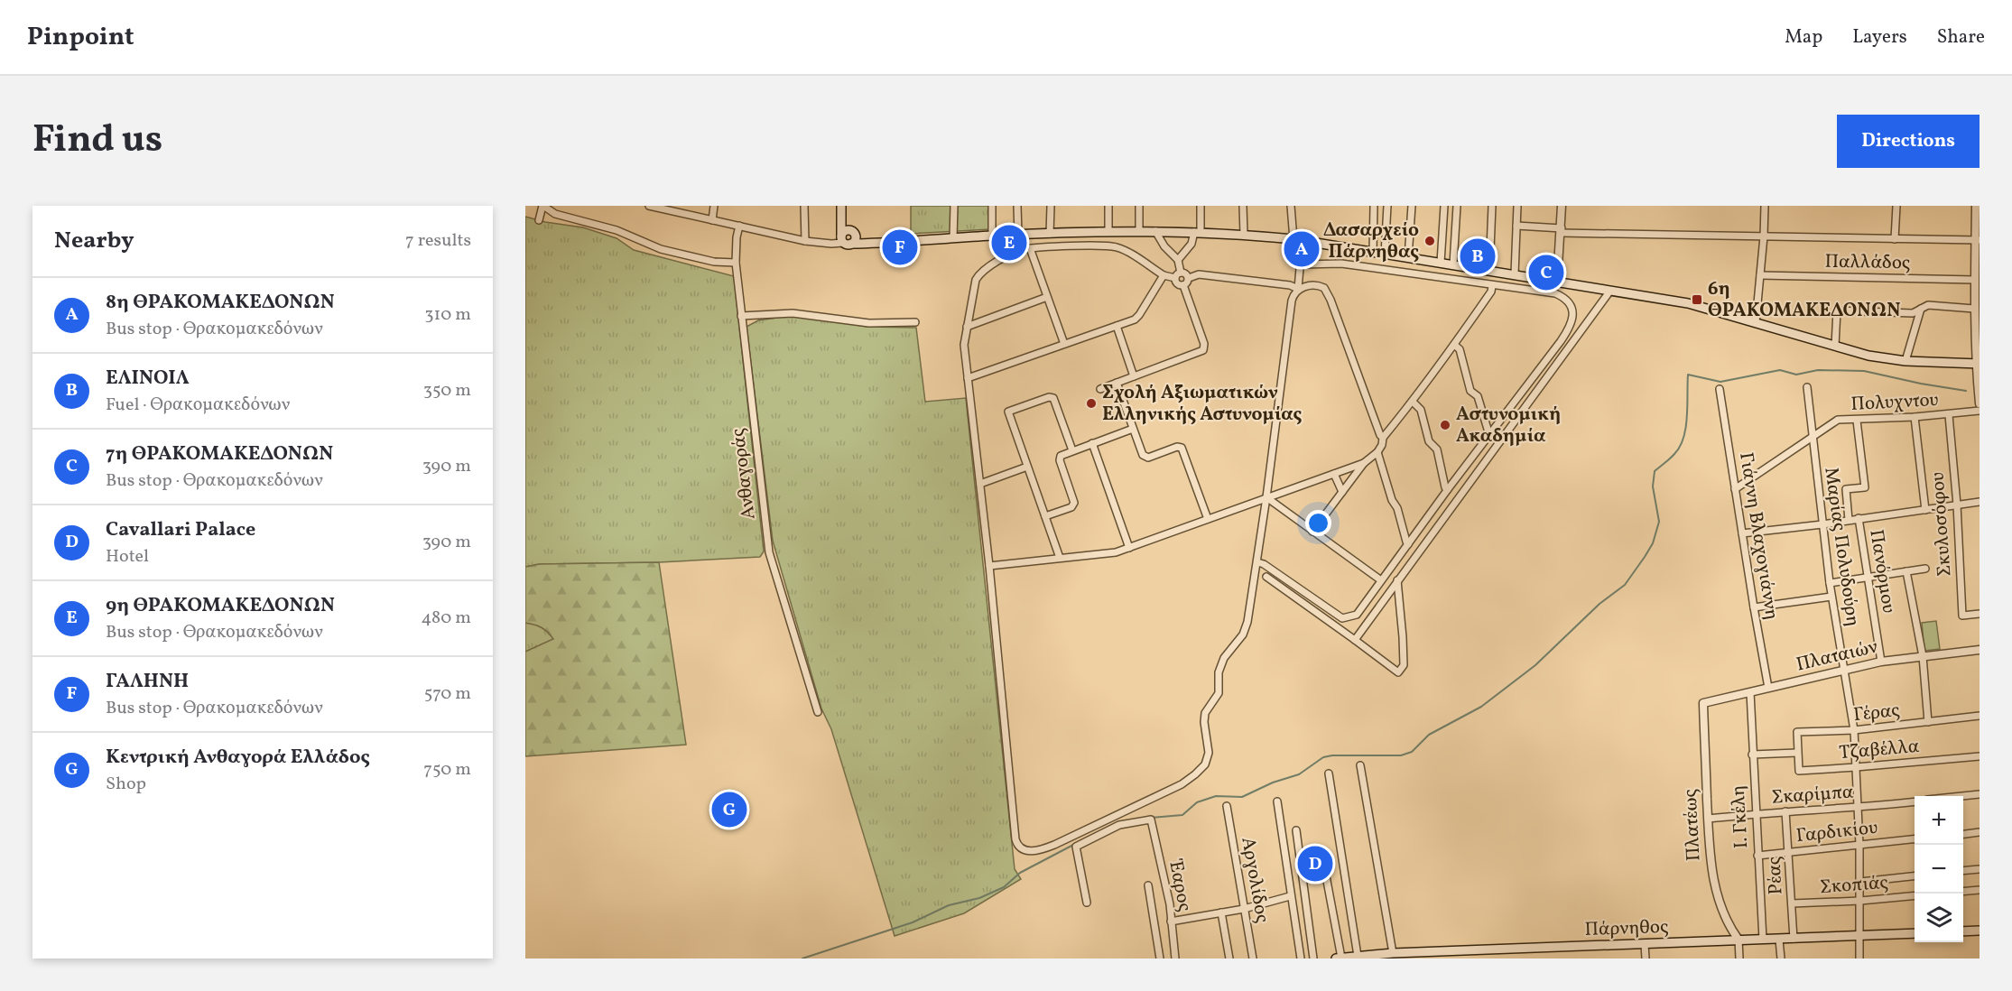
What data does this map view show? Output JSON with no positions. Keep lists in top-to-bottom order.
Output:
{
  "streets": {
    "main road": ["Πάρνηθος"],
    "street": [
      "Παλλάδος",
      "Πολυχντου",
      "Ανθαγοράς",
      "Σκυλοσόφου",
      "Γιάννη Βλαχογιάννη",
      "Μαρίας Πολυδούρη",
      "Πανόρμου",
      "Πλαταιών",
      "Γέρας",
      "Τζαβέλλα",
      "Σκαρίμπα",
      "Ι. Γκέλη",
      "Πλατέως",
      "Γαρδικίου",
      "Ρέας",
      "Αργολίδος",
      "Σκοπιάς",
      "Έαρος"
    ]
  },
  "crossings": [
    ["Πολυχντου", "Σκυλοσόφου"],
    ["Πολυχντου", "Γιάννη Βλαχογιάννη"],
    ["Πολυχντου", "Μαρίας Πολυδούρη"],
    ["Γιάννη Βλαχογιάννη", "Πλαταιών"],
    ["Μαρίας Πολυδούρη", "Πλαταιών"],
    ["Μαρίας Πολυδούρη", "Γέρας"],
    ["Μαρίας Πολυδούρη", "Τζαβέλλα"],
    ["Μαρίας Πολυδούρη", "Σκαρίμπα"],
    ["Μαρίας Πολυδούρη", "Γαρδικίου"],
    ["Μαρίας Πολυδούρη", "Σκοπιάς"],
    ["Μαρίας Πολυδούρη", "Πάρνηθος"],
    ["Πανόρμου", "Πλαταιών"],
    ["Πλαταιών", "Ι. Γκέλη"],
    ["Πλαταιών", "Πλατέως"],
    ["Γέρας", "Τζαβέλλα"],
    ["Σκαρίμπα", "Ι. Γκέλη"],
    ["Σκαρίμπα", "Πλατέως"],
    ["Σκαρίμπα", "Ρέας"],
    ["Ι. Γκέλη", "Γαρδικίου"],
    ["Ι. Γκέλη", "Πάρνηθος"],
    ["Πλατέως", "Πάρνηθος"],
    ["Γαρδικίου", "Ρέας"],
    ["Ρέας", "Σκοπιάς"],
    ["Ρέας", "Πάρνηθος"]
  ],
  "places": {
    "other": ["Δασαρχείο Πάρνηθας", "Σχολή Αξιωματικών Ελληνικής Αστυνομίας", "Αστυνομική Ακαδημία"],
    "transit": ["6η ΘΡΑΚΟΜΑΚΕΔΟΝΩΝ"]
  },
  "page": {
    "header": "Pinpoint",
    "nav": ["Map", "Layers", "Share"],
    "title": "Find us",
    "buttons": "Directions",
    "heading": ["Nearby", "7 results"],
    "pins": [
      "E",
      "F",
      "A",
      "B",
      "C",
      "G",
      "D"
    ],
    "list": [
      {
        "mark": "A",
        "name": "8η ΘΡΑΚΟΜΑΚΕΔΟΝΩΝ",
        "note": "Bus stop · Θρακομακεδόνων",
        "value": "310 m"
      },
      {
        "mark": "B",
        "name": "ΕΛΙΝΟΙΛ",
        "note": "Fuel · Θρακομακεδόνων",
        "value": "350 m"
      },
      {
        "mark": "C",
        "name": "7η ΘΡΑΚΟΜΑΚΕΔΟΝΩΝ",
        "note": "Bus stop · Θρακομακεδόνων",
        "value": "390 m"
      },
      {
        "mark": "D",
        "name": "Cavallari Palace",
        "note": "Hotel",
        "value": "390 m"
      },
      {
        "mark": "E",
        "name": "9η ΘΡΑΚΟΜΑΚΕΔΟΝΩΝ",
        "note": "Bus stop · Θρακομακεδόνων",
        "value": "480 m"
      },
      {
        "mark": "F",
        "name": "ΓΑΛΗΝΗ",
        "note": "Bus stop · Θρακομακεδόνων",
        "value": "570 m"
      },
      {
        "mark": "G",
        "name": "Κεντρική Ανθαγορά Ελλάδος",
        "note": "Shop",
        "value": "750 m"
      }
    ],
    "map_buttons": ["+", "−"]
  }
}
